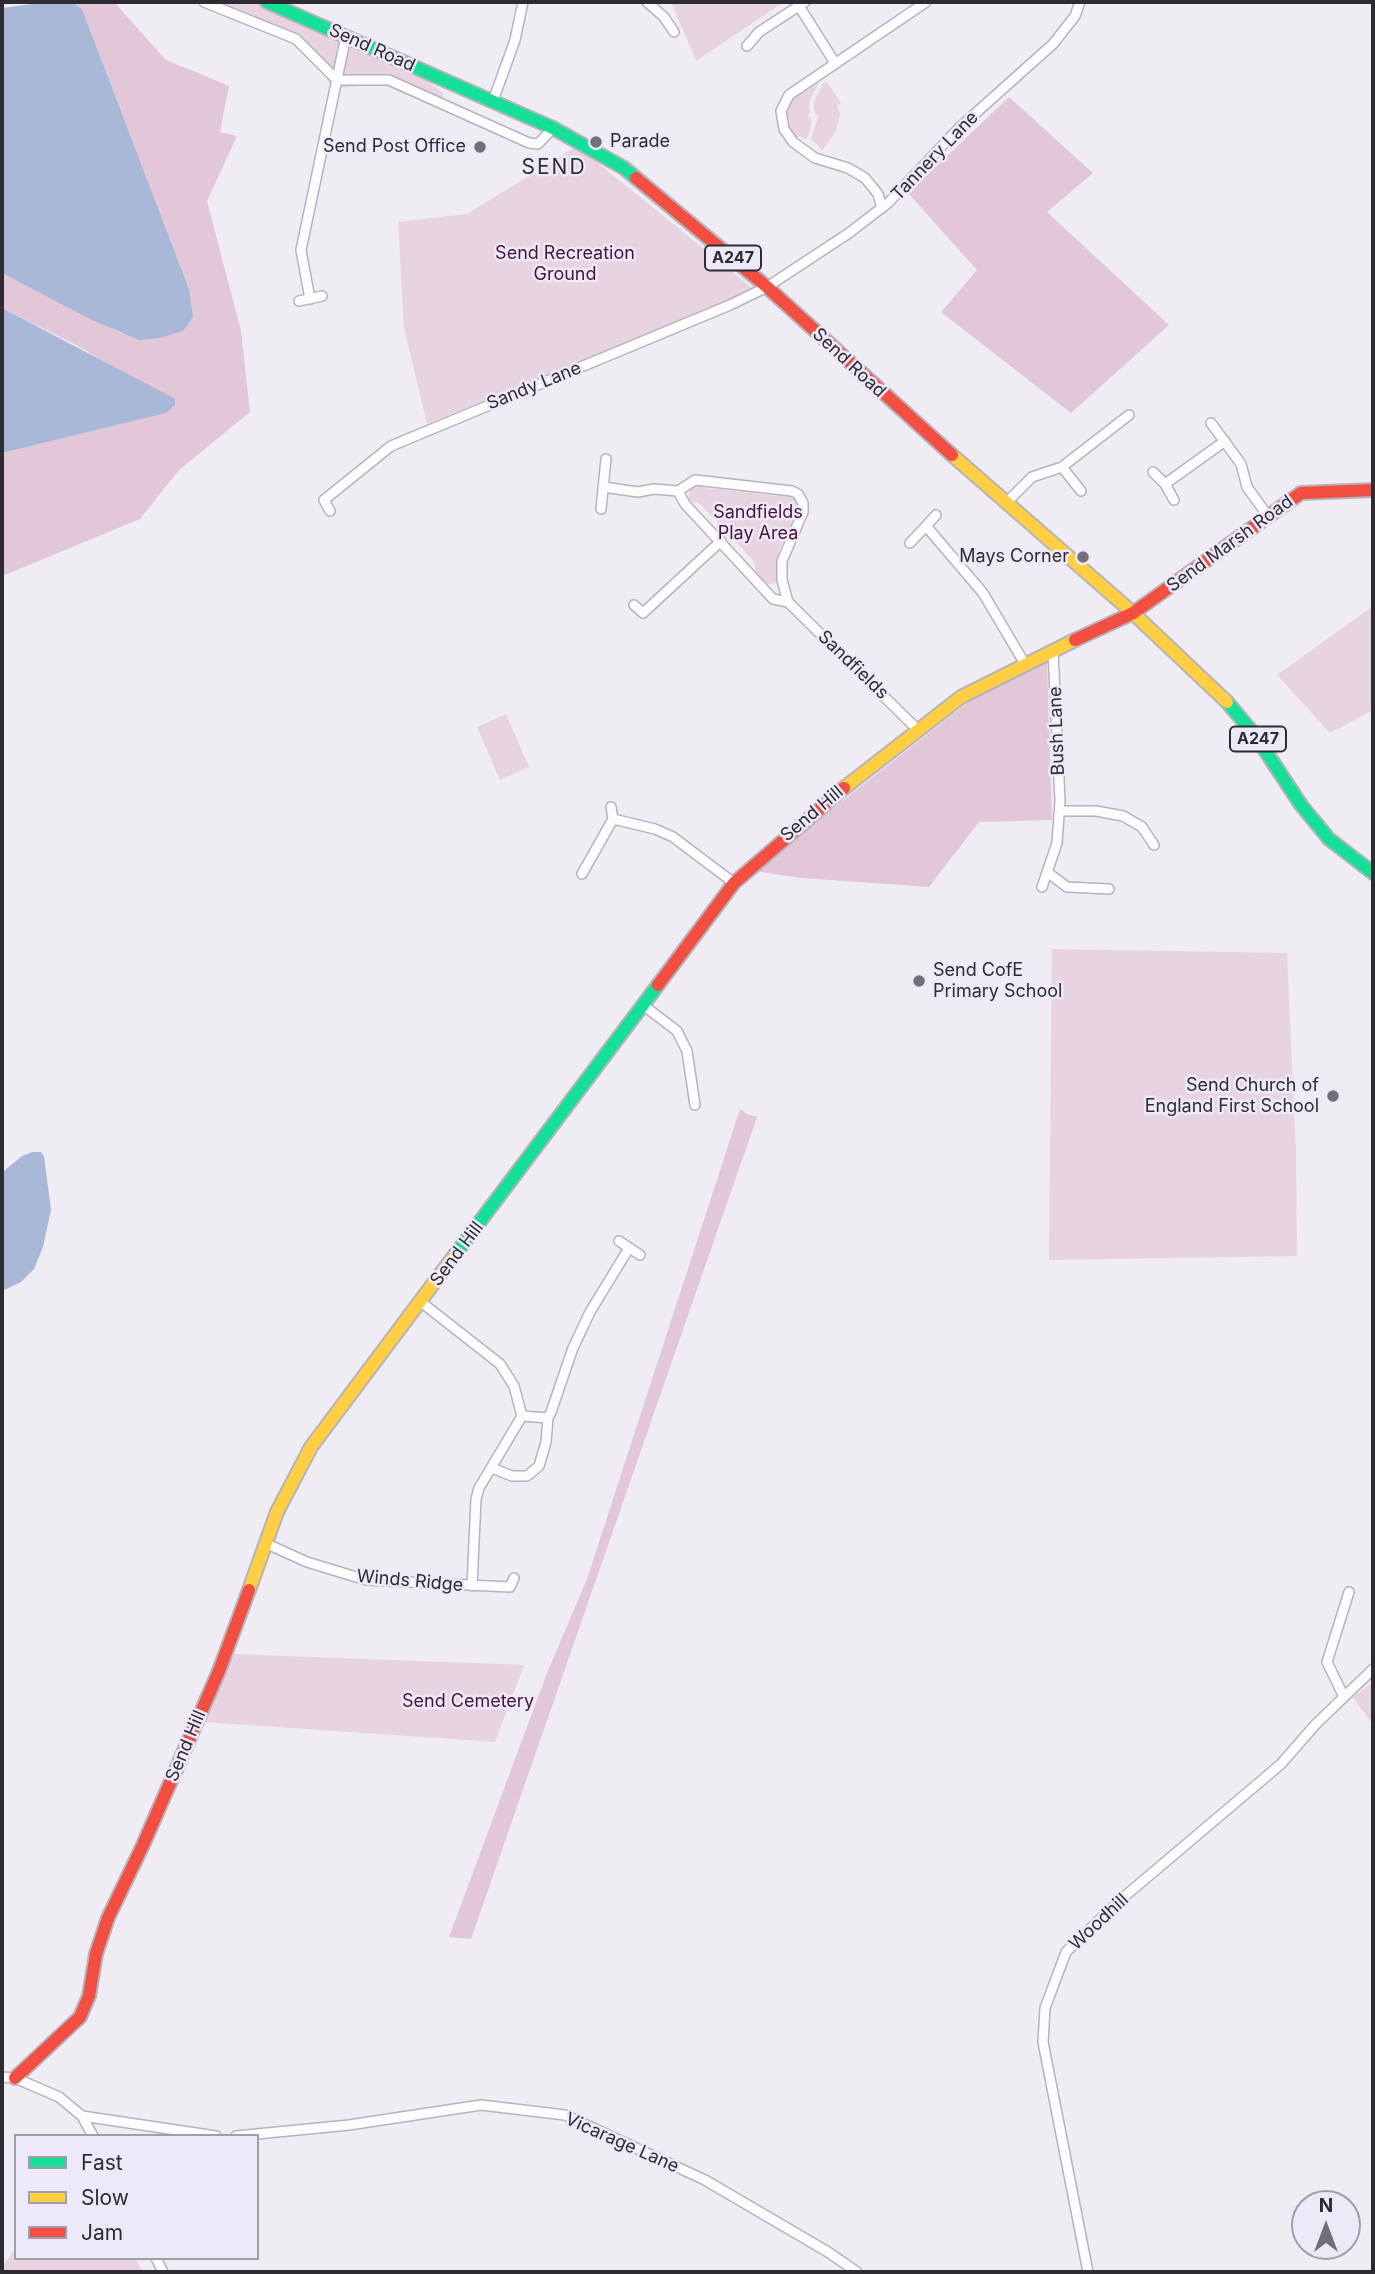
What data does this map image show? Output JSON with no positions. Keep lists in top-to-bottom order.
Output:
{
  "streets": {
    "street": [
      "Send Road",
      "Tannery Lane",
      "A247",
      "Sandy Lane",
      "Send Marsh Road",
      "Sandfields",
      "Bush Lane",
      "Send Hill",
      "Winds Ridge",
      "Woodhill",
      "Vicarage Lane"
    ]
  },
  "crossings": [
    ["Send Road", "Tannery Lane"],
    ["Send Road", "A247"],
    ["Send Road", "Sandy Lane"],
    ["Send Road", "Send Marsh Road"],
    ["Send Road", "Send Hill"],
    ["Tannery Lane", "Sandy Lane"],
    ["A247", "Send Marsh Road"],
    ["A247", "Send Hill"],
    ["Send Marsh Road", "Send Hill"],
    ["Sandfields", "Send Hill"],
    ["Bush Lane", "Send Hill"],
    ["Send Hill", "Winds Ridge"]
  ],
  "districts": ["SEND"],
  "parks": ["Send Recreation Ground", "Sandfields Play Area", "Send Cemetery"],
  "places": [
    "Parade",
    "Send Post Office",
    "Mays Corner",
    "Send CofE Primary School",
    "Send Church of England First School"
  ],
  "legend": ["Fast", "Slow", "Jam"],
  "north": "top"
}
